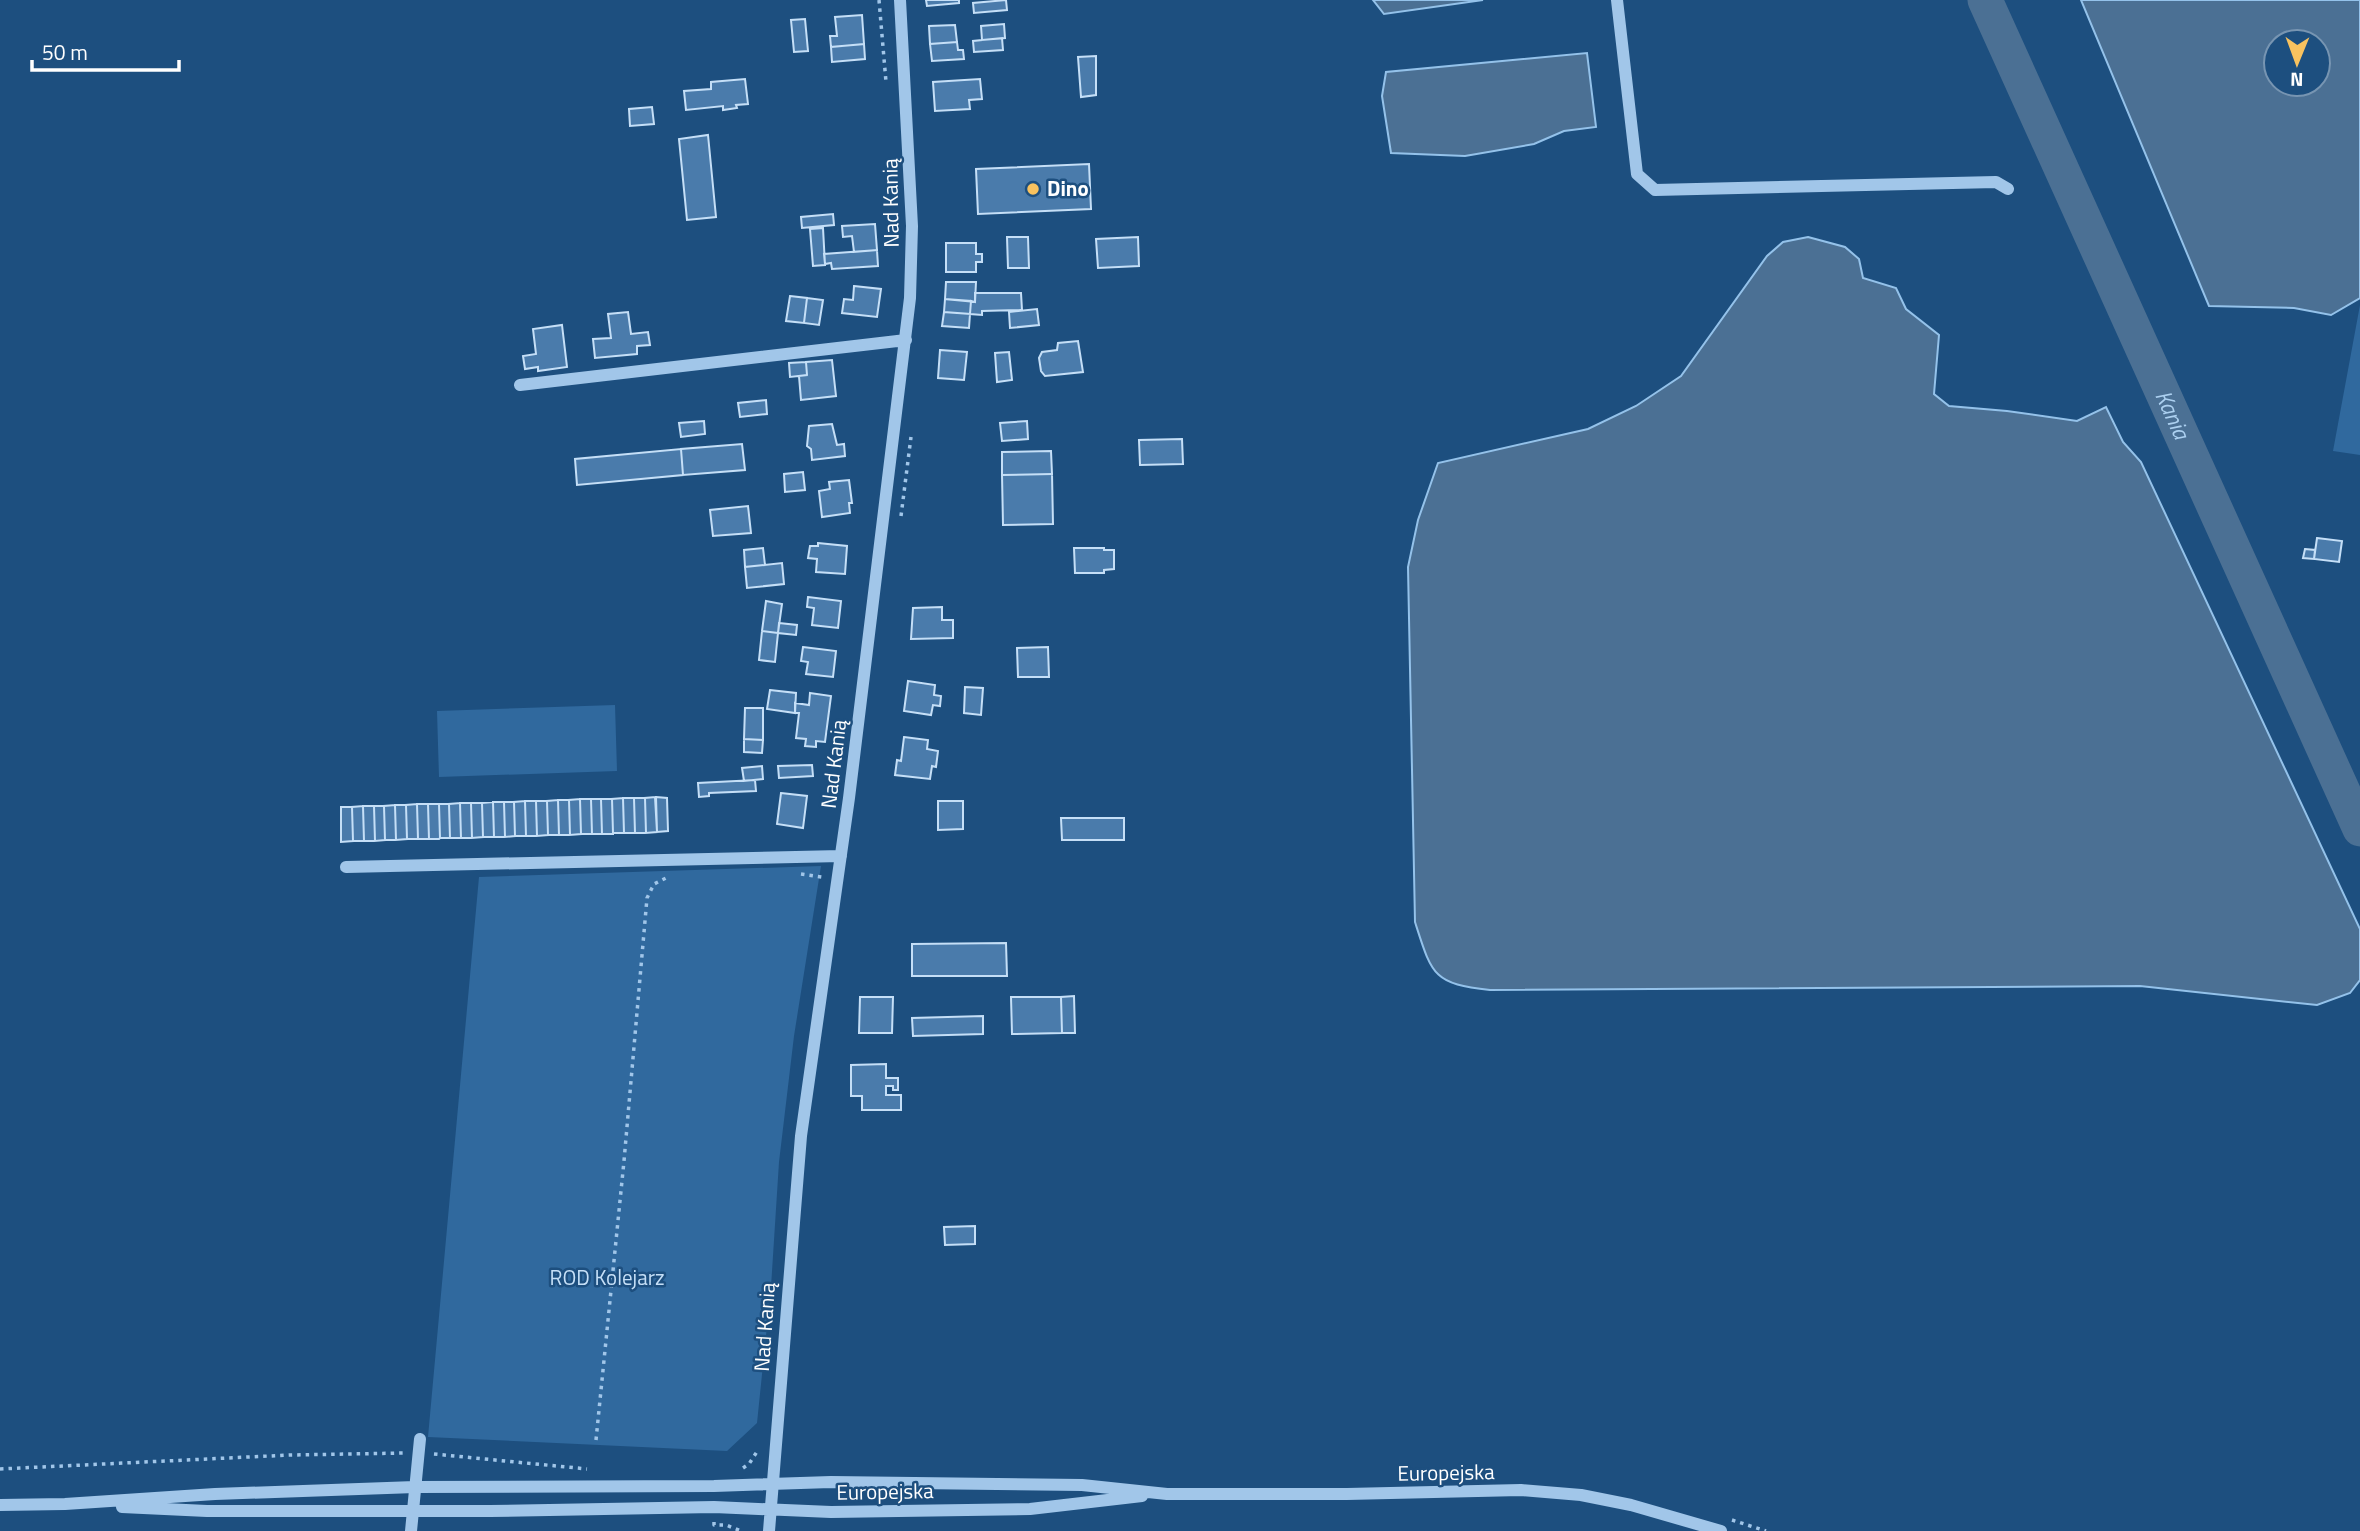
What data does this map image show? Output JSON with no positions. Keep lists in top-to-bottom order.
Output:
{
  "streets": {
    "street": ["Nad Kanią", "Europejska"]
  },
  "crossings": [
    ["Nad Kanią", "Europejska"]
  ],
  "water": ["Kania"],
  "parks": ["ROD Kolejarz"],
  "places": ["Dino"],
  "scale_bar": "50 m",
  "north": "bottom"
}
